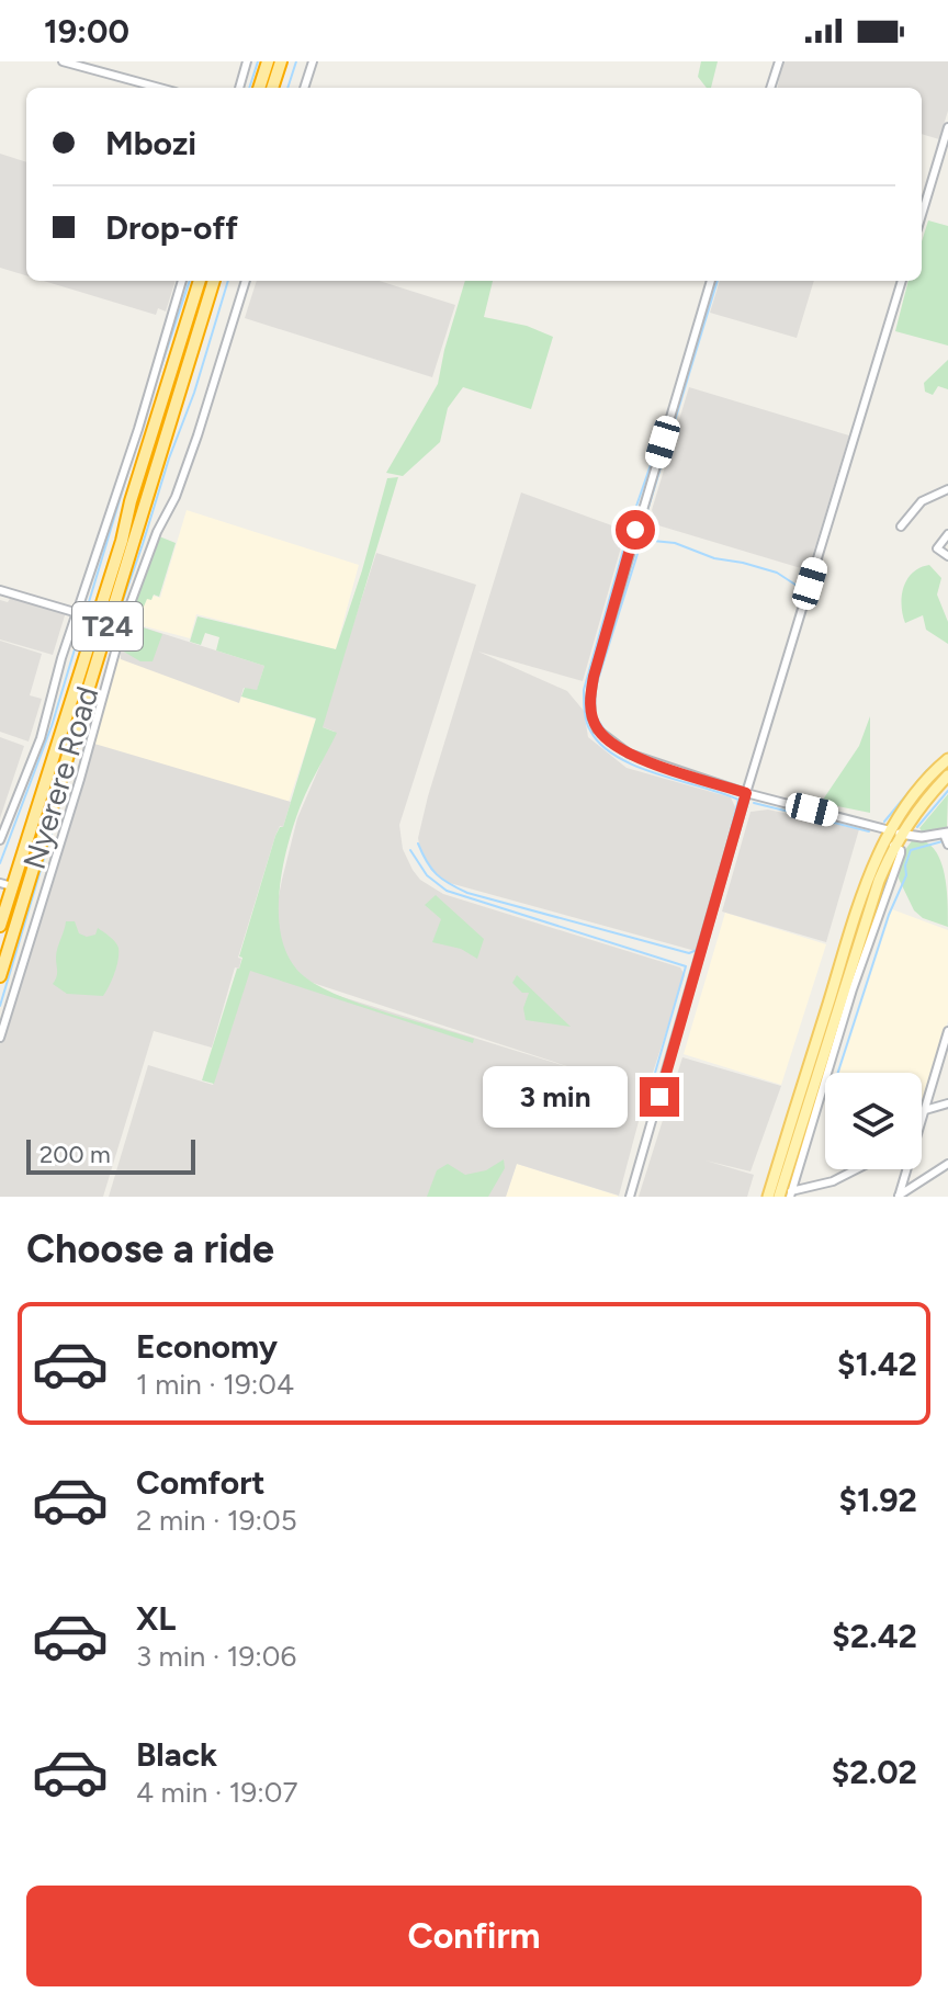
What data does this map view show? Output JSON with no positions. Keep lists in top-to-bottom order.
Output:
{
  "streets": {
    "highway": ["T24", "Nyerere Road"]
  },
  "scale_bar": "200 m",
  "page": {
    "status": "19:00",
    "banner": ["Mbozi", "Drop-off"],
    "bubble": "3 min",
    "scale": "200 m",
    "heading": "Choose a ride",
    "list": [
      {
        "name": "Economy",
        "note": "1 min · 19:04",
        "value": "$1.42"
      },
      {
        "name": "Comfort",
        "note": "2 min · 19:05",
        "value": "$1.92"
      },
      {
        "name": "XL",
        "note": "3 min · 19:06",
        "value": "$2.42"
      },
      {
        "name": "Black",
        "note": "4 min · 19:07",
        "value": "$2.02"
      }
    ],
    "buttons": "Confirm"
  }
}
